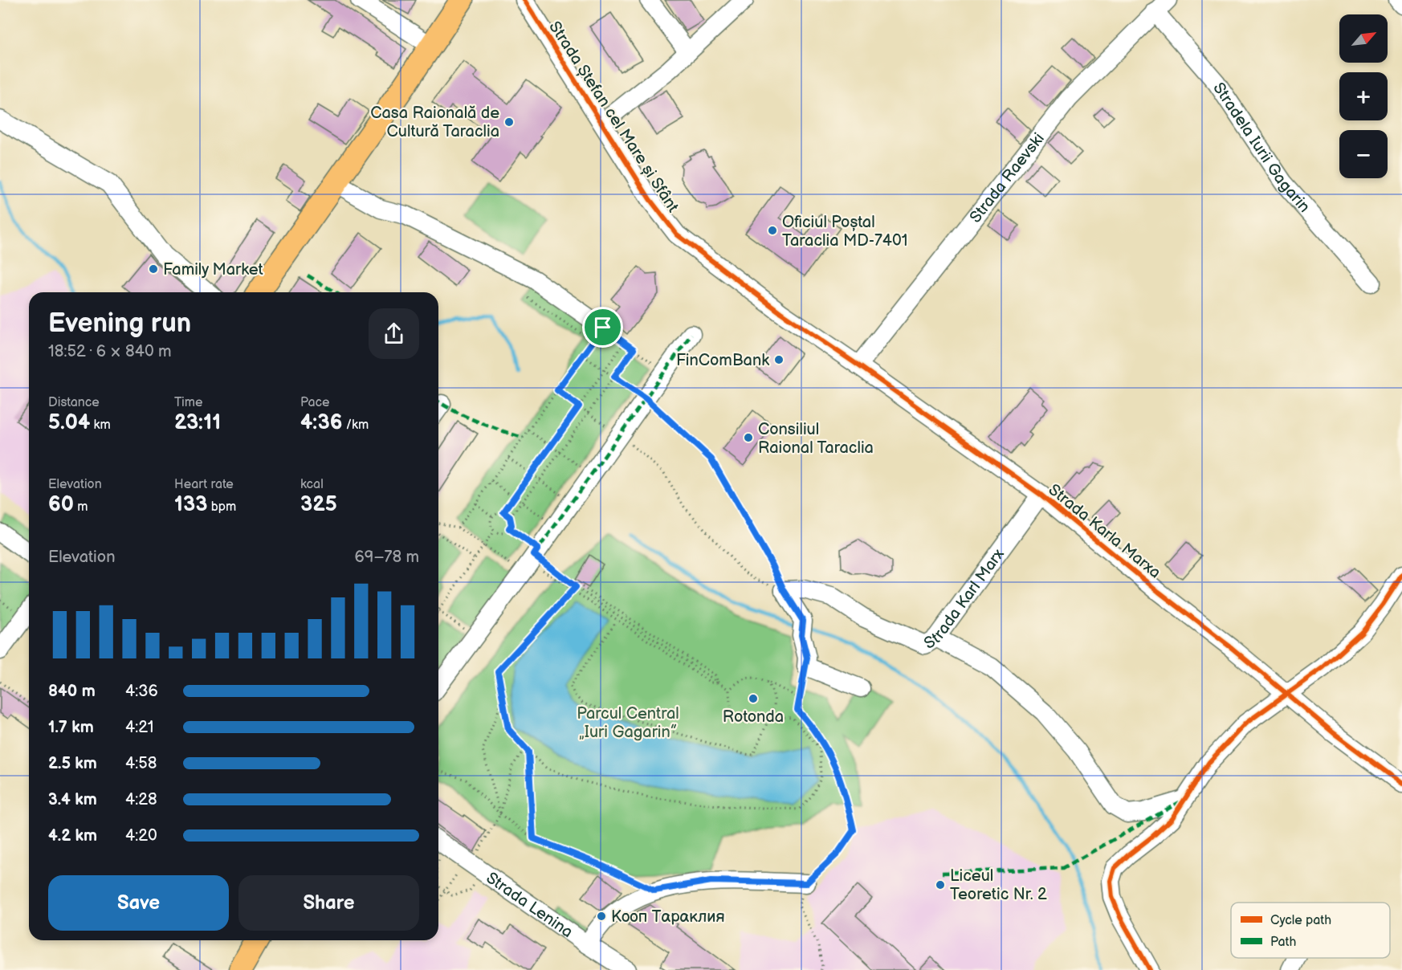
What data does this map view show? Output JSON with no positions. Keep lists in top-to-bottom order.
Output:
{
  "streets": {
    "street": [
      "Strada Ștefan cel Mare și Sfânt",
      "Stradela Iurii Gagarin",
      "Strada Raevski",
      "Strada Karla Marxa",
      "Strada Karl Marx",
      "Strada Lenina"
    ]
  },
  "crossings": [
    ["Strada Ștefan cel Mare și Sfânt", "Strada Karla Marxa"],
    ["Stradela Iurii Gagarin", "Strada Raevski"],
    ["Strada Raevski", "Strada Karla Marxa"],
    ["Strada Karla Marxa", "Strada Karl Marx"]
  ],
  "parks": ["Parcul Central „Iuri Gagarin”"],
  "places": [
    "Casa Raională de Cultură Taraclia",
    "Oficiul Poștal Taraclia MD-7401",
    "Family Market",
    "FinComBank",
    "Consiliul Raional Taraclia",
    "Rotonda",
    "Liceul Teoretic Nr. 2",
    "Кооп Тараклия"
  ],
  "legend": ["Cycle path", "Path"],
  "north": "top right",
  "page": {
    "map_buttons": ["+", "−"],
    "heading": ["Evening run", "18:52 · 6 × 840 m"],
    "stats": [
      ["Distance", "5.04 km"],
      ["Time", "23:11"],
      ["Pace", "4:36 /km"],
      ["Elevation", "60 m"],
      ["Heart rate", "133 bpm"],
      ["kcal", "325"]
    ],
    "chart": ["Elevation", "69–78 m"],
    "list": [
      {
        "name": "840 m",
        "note": "4:36"
      },
      {
        "name": "1.7 km",
        "note": "4:21"
      },
      {
        "name": "2.5 km",
        "note": "4:58"
      },
      {
        "name": "3.4 km",
        "note": "4:28"
      },
      {
        "name": "4.2 km",
        "note": "4:20"
      }
    ],
    "buttons": ["Save", "Share"]
  }
}
